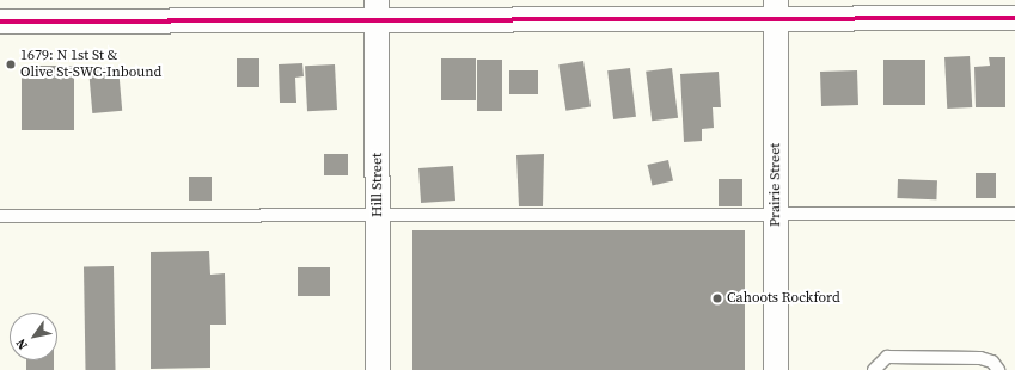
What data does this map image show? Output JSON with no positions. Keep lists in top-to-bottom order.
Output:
{
  "streets": {
    "street": ["Hill Street", "Prairie Street"]
  },
  "places": ["1679: N 1st St & Olive St-SWC-Inbound", "Cahoots Rockford"],
  "north": "bottom left"
}
